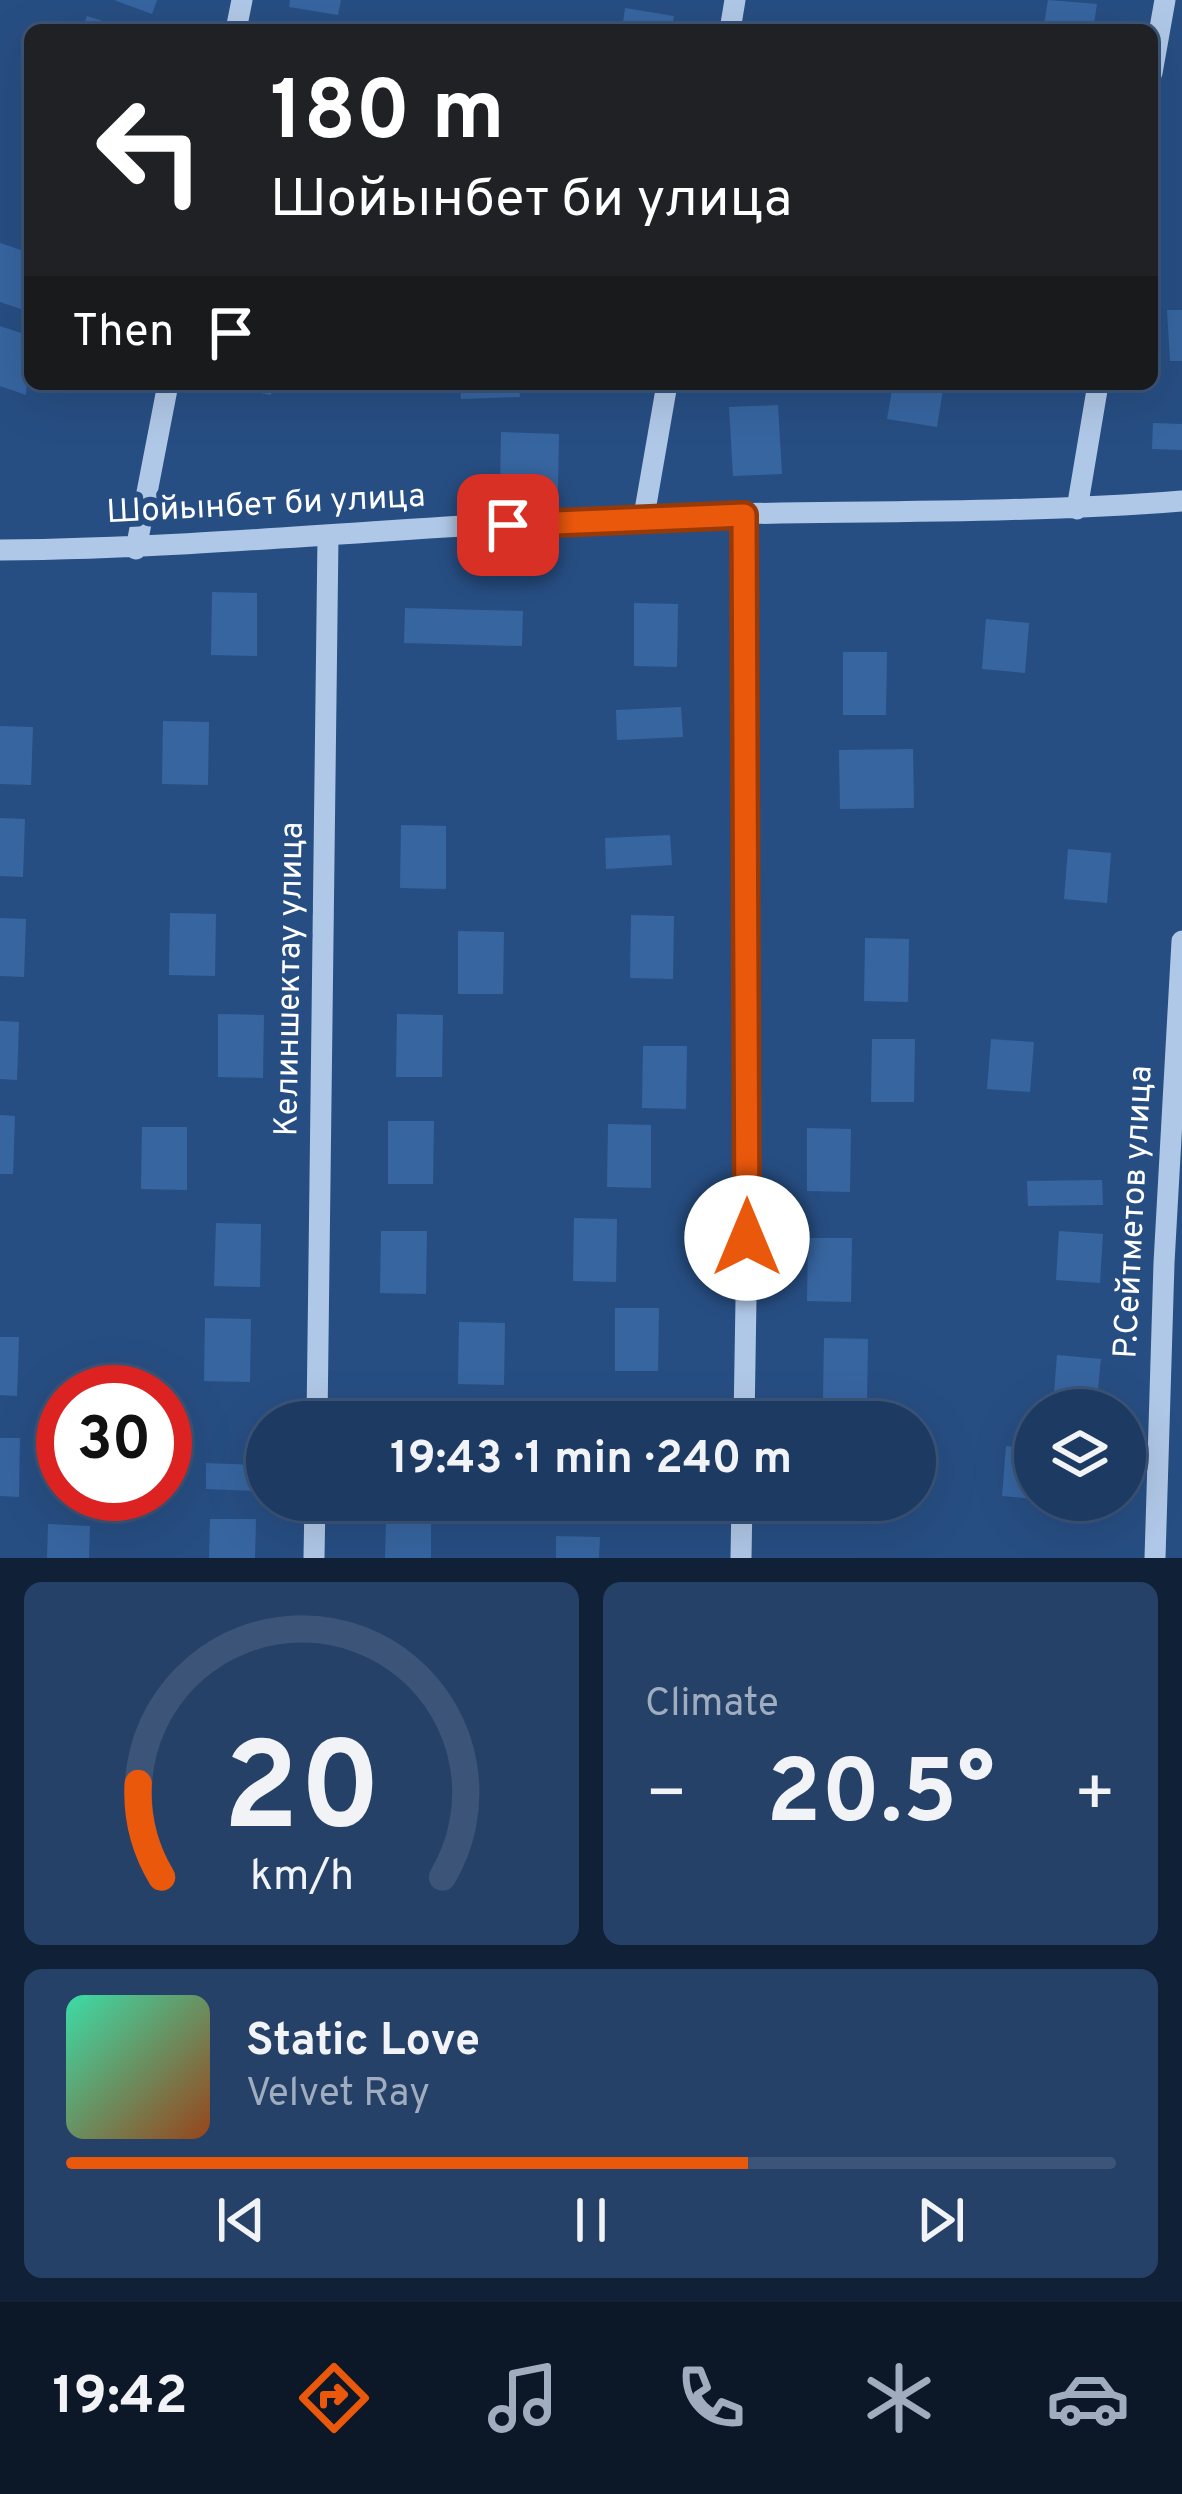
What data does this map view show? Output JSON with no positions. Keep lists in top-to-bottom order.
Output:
{
  "streets": {
    "street": ["Шойынбет би улица", "Келиншектау улица", "Р.Сейтметов улица"]
  },
  "crossings": [
    ["Шойынбет би улица", "Келиншектау улица"]
  ],
  "page": {
    "turn": ["180 m", "Шойынбет би улица"],
    "then": "Then",
    "limit": "30",
    "trip": "19:43 · 1 min · 240 m",
    "tile": "Climate",
    "heat": ["−", "20.5°", "+"],
    "song": ["Static Love", "Velvet Ray"],
    "tabs": "19:42",
    "gauge": ["20", "km/h"]
  }
}
